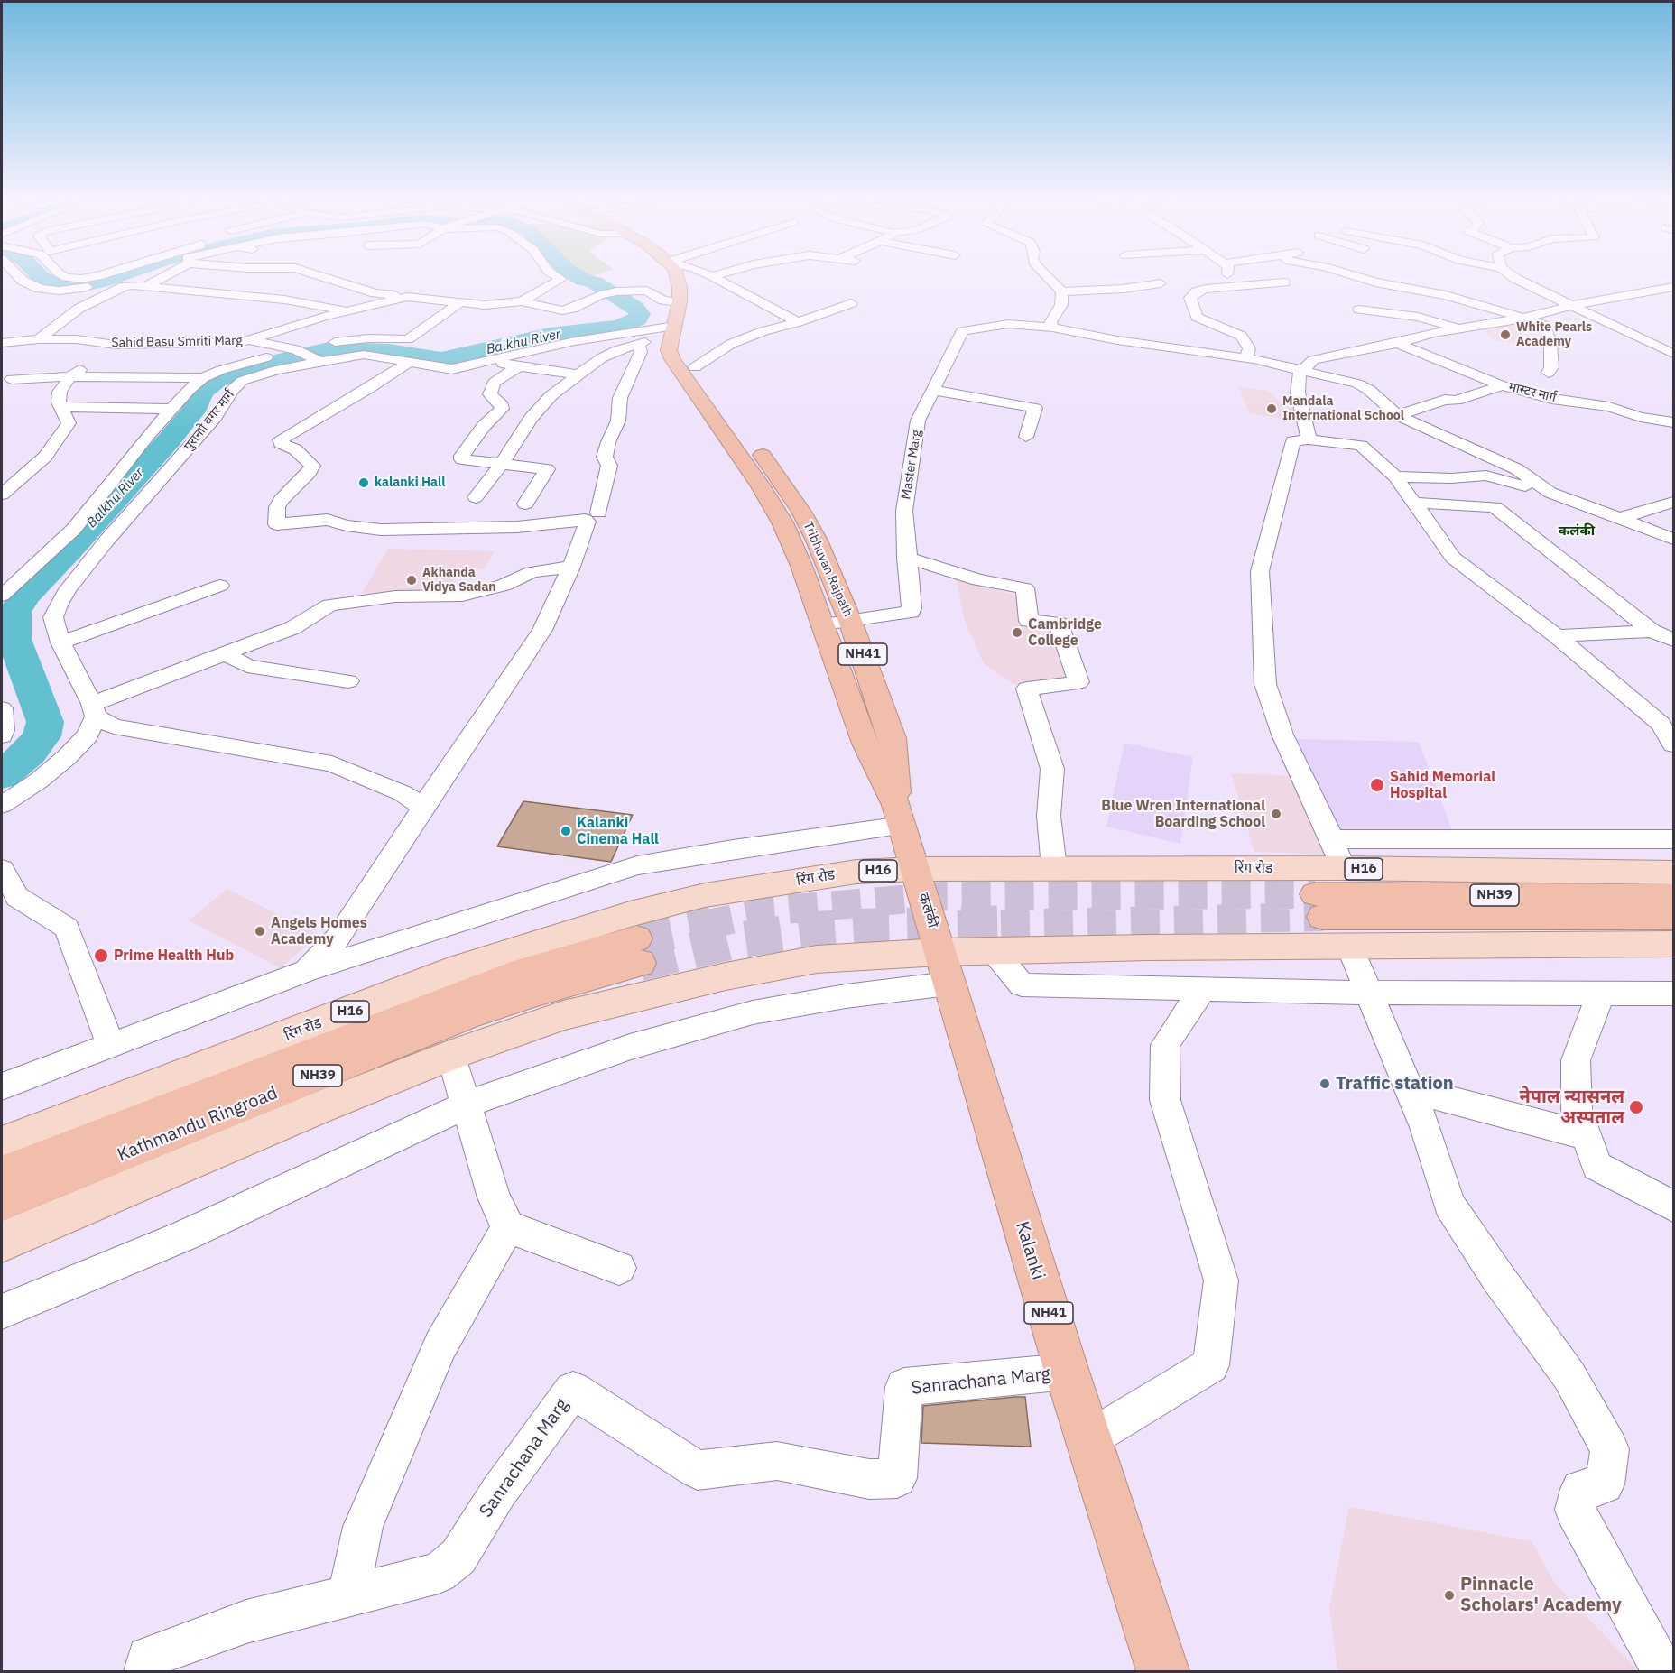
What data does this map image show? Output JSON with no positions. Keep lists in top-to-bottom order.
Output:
{
  "streets": {
    "highway": [
      "Tribhuvan Rajpath",
      "NH41",
      "NH39",
      "कलंकी",
      "Kathmandu Ringroad",
      "Kalanki"
    ],
    "main road": ["रिंग रोड", "H16"],
    "street": [
      "Sahid Basu Smriti Marg",
      "मास्टर मार्ग",
      "पुरानाो बगर मार्ग",
      "Master Marg",
      "Sanrachana Marg"
    ]
  },
  "crossings": [
    ["Sahid Basu Smriti Marg", "Tribhuvan Rajpath"],
    ["पुरानाो बगर मार्ग", "Tribhuvan Rajpath"],
    ["Master Marg", "Tribhuvan Rajpath"],
    ["Tribhuvan Rajpath", "रिंग रोड"],
    ["Tribhuvan Rajpath", "कलंकी"],
    ["रिंग रोड", "कलंकी"],
    ["कलंकी", "Kalanki"],
    ["Kalanki", "Sanrachana Marg"]
  ],
  "districts": ["कलंकी"],
  "water": ["Balkhu River"],
  "places": [
    "White Pearls Academy",
    "Mandala International School",
    "kalanki Hall",
    "Akhanda Vidya Sadan",
    "Cambridge College",
    "Sahid Memorial Hospital",
    "Blue Wren International Boarding School",
    "Kalanki Cinema Hall",
    "Angels Homes Academy",
    "Prime Health Hub",
    "Traffic station",
    "नेपाल न्यासनल अस्पताल",
    "Pinnacle Scholars' Academy"
  ]
}
